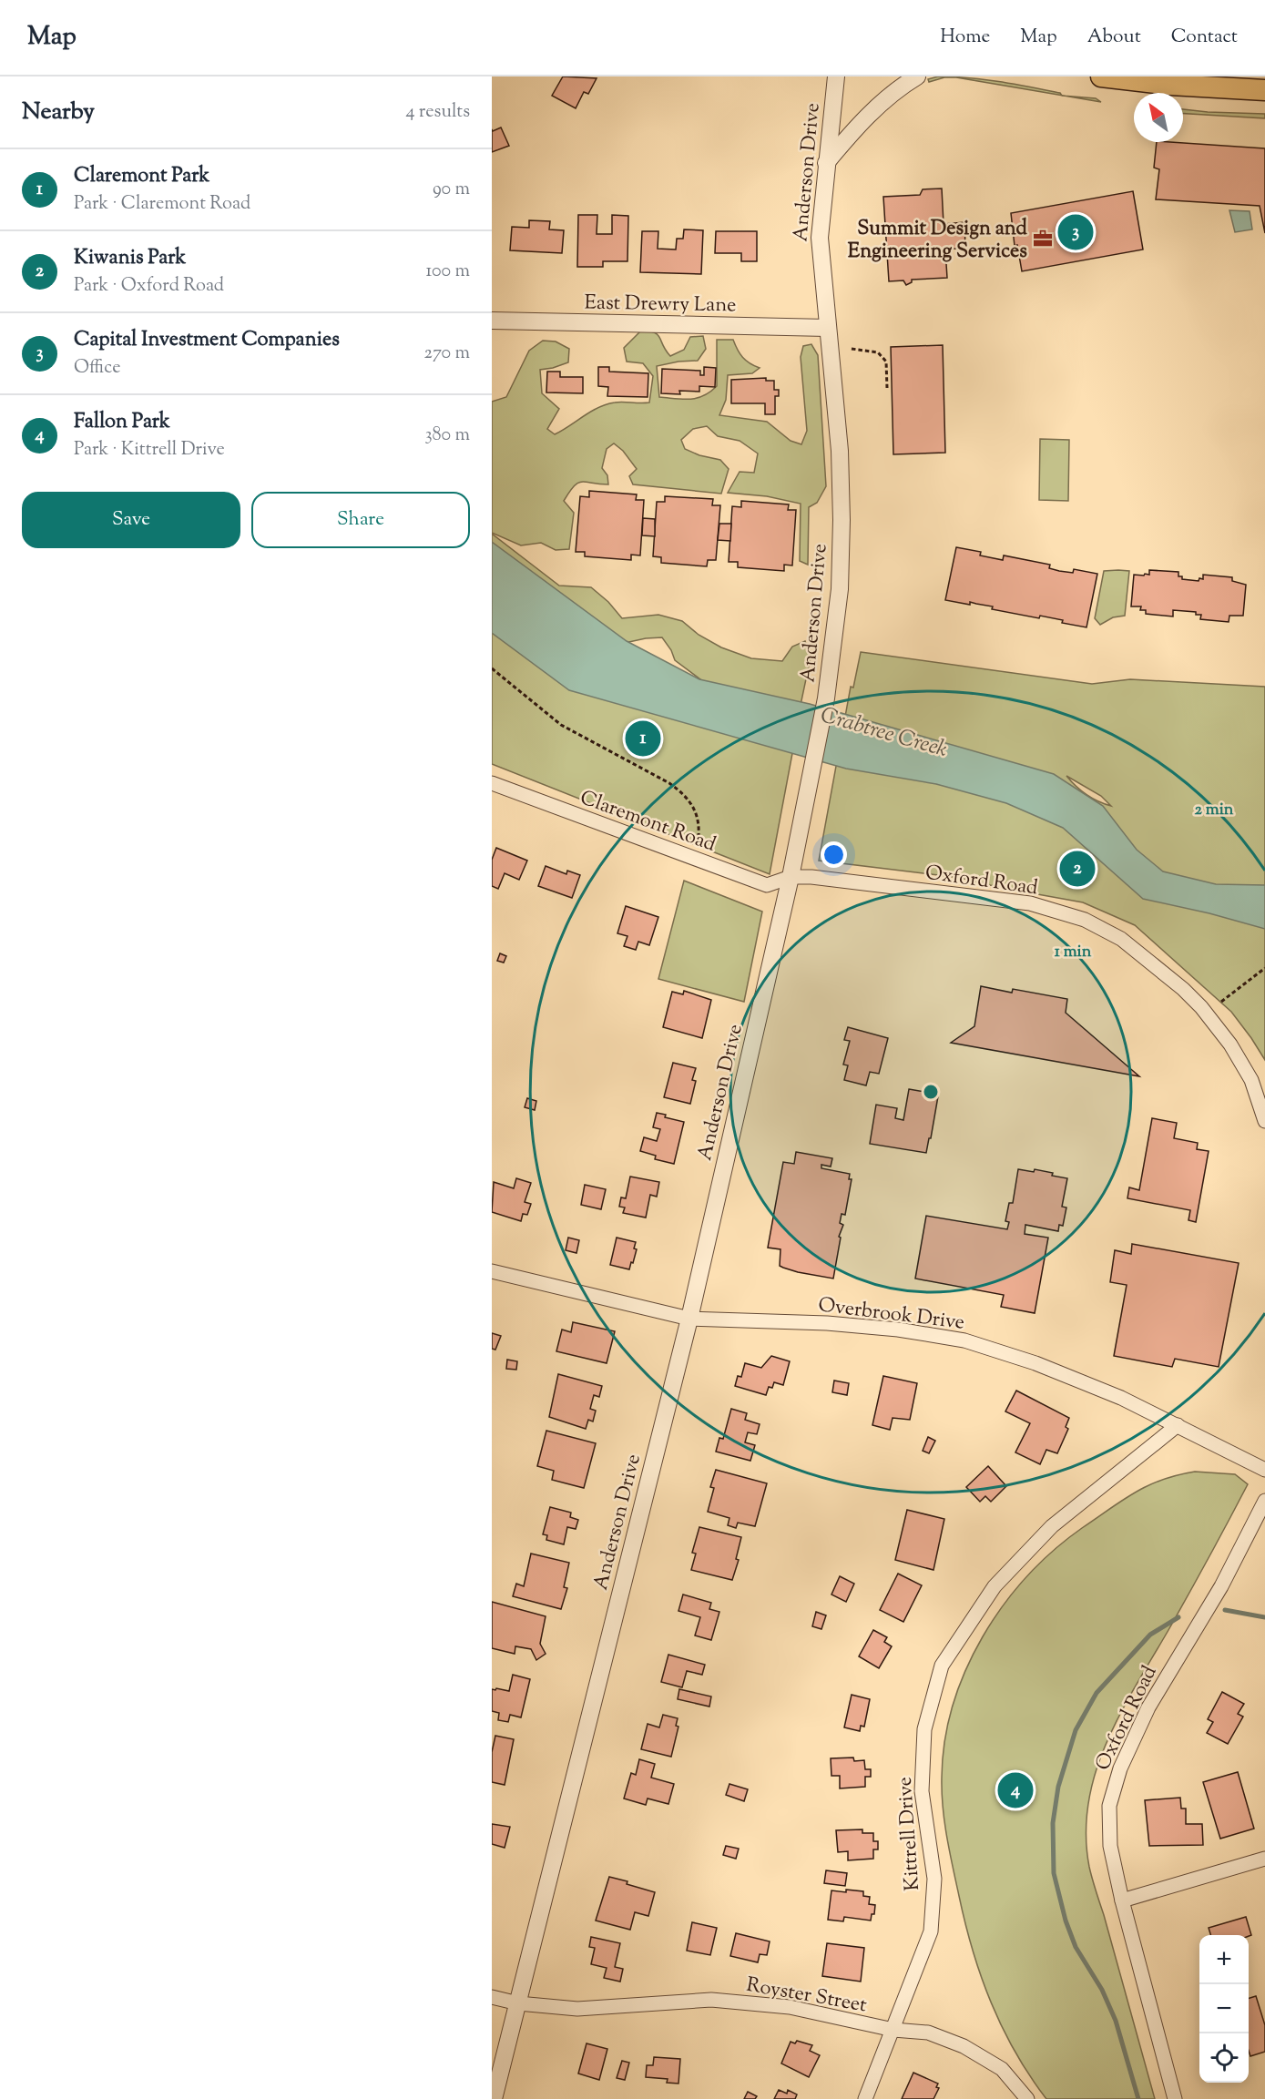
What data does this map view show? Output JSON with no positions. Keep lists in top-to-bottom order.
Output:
{
  "streets": {
    "street": [
      "Anderson Drive",
      "East Drewry Lane",
      "Claremont Road",
      "Oxford Road",
      "Overbrook Drive",
      "Kittrell Drive",
      "Royster Street"
    ]
  },
  "crossings": [
    ["Anderson Drive", "East Drewry Lane"],
    ["Anderson Drive", "Claremont Road"],
    ["Anderson Drive", "Oxford Road"],
    ["Anderson Drive", "Overbrook Drive"],
    ["Anderson Drive", "Royster Street"],
    ["Claremont Road", "Oxford Road"],
    ["Overbrook Drive", "Kittrell Drive"],
    ["Kittrell Drive", "Royster Street"]
  ],
  "water": ["Crabtree Creek"],
  "places": {
    "office": ["Summit Design and Engineering Services"]
  },
  "north": "top left",
  "page": {
    "header": "Map",
    "nav": [
      "Home",
      "Map",
      "About",
      "Contact"
    ],
    "heading": ["Nearby", "4 results"],
    "list": [
      {
        "mark": "1",
        "name": "Claremont Park",
        "note": "Park · Claremont Road",
        "value": "90 m"
      },
      {
        "mark": "2",
        "name": "Kiwanis Park",
        "note": "Park · Oxford Road",
        "value": "100 m"
      },
      {
        "mark": "3",
        "name": "Capital Investment Companies",
        "note": "Office",
        "value": "270 m"
      },
      {
        "mark": "4",
        "name": "Fallon Park",
        "note": "Park · Kittrell Drive",
        "value": "380 m"
      }
    ],
    "pins": [
      "3",
      "1",
      "2",
      "4"
    ],
    "buttons": ["Save", "Share"],
    "map_buttons": ["+", "−"]
  },
  "rings": ["2 min", "1 min"]
}
